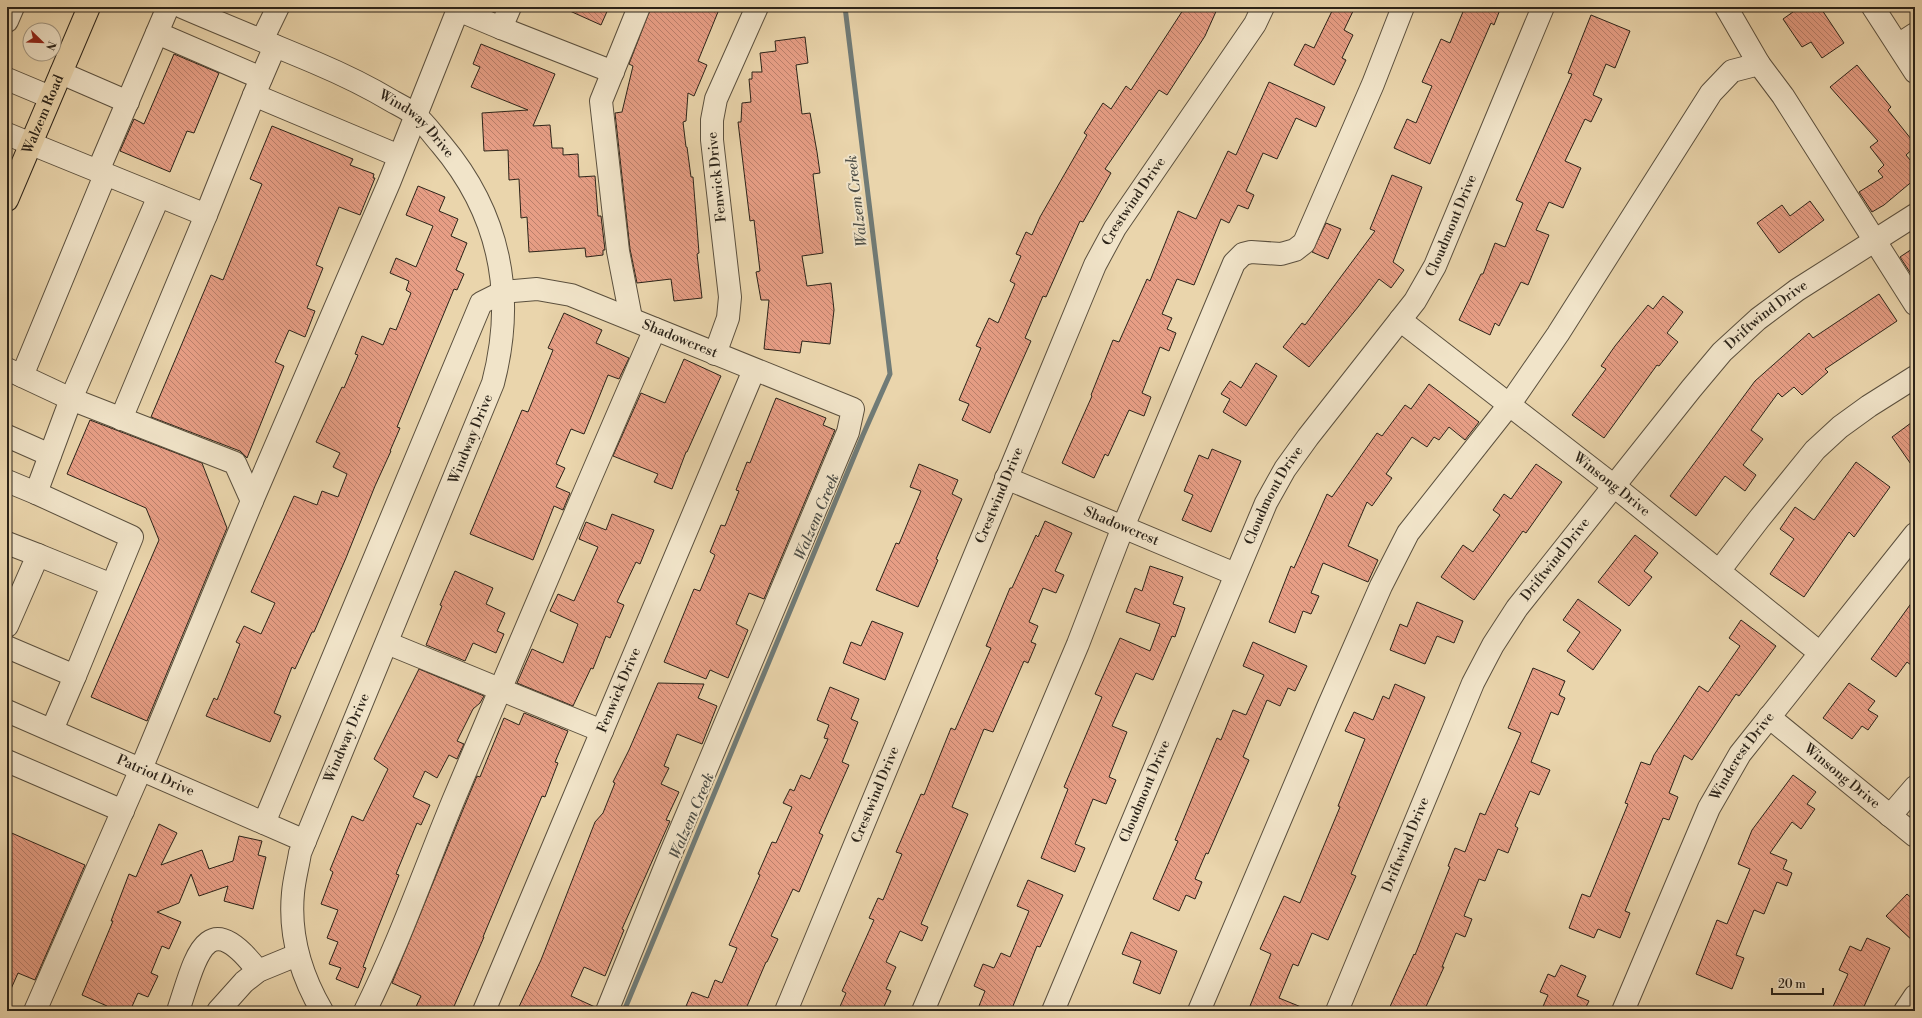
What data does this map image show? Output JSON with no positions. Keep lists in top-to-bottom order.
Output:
{
  "streets": {
    "main road": ["Walzem Road"],
    "street": [
      "Windway Drive",
      "Fenwick Drive",
      "Crestwind Drive",
      "Cloudmont Drive",
      "Driftwind Drive",
      "Shadowcrest",
      "Winsong Drive",
      "Windcrest Drive",
      "Patriot Drive"
    ]
  },
  "crossings": [
    ["Windway Drive", "Shadowcrest"],
    ["Windway Drive", "Patriot Drive"],
    ["Fenwick Drive", "Shadowcrest"],
    ["Crestwind Drive", "Shadowcrest"],
    ["Cloudmont Drive", "Shadowcrest"],
    ["Cloudmont Drive", "Winsong Drive"],
    ["Driftwind Drive", "Winsong Drive"],
    ["Shadowcrest", "Patriot Drive"],
    ["Winsong Drive", "Windcrest Drive"]
  ],
  "water": ["Walzem Creek"],
  "scale_bar": "20 m",
  "north": "bottom right"
}
